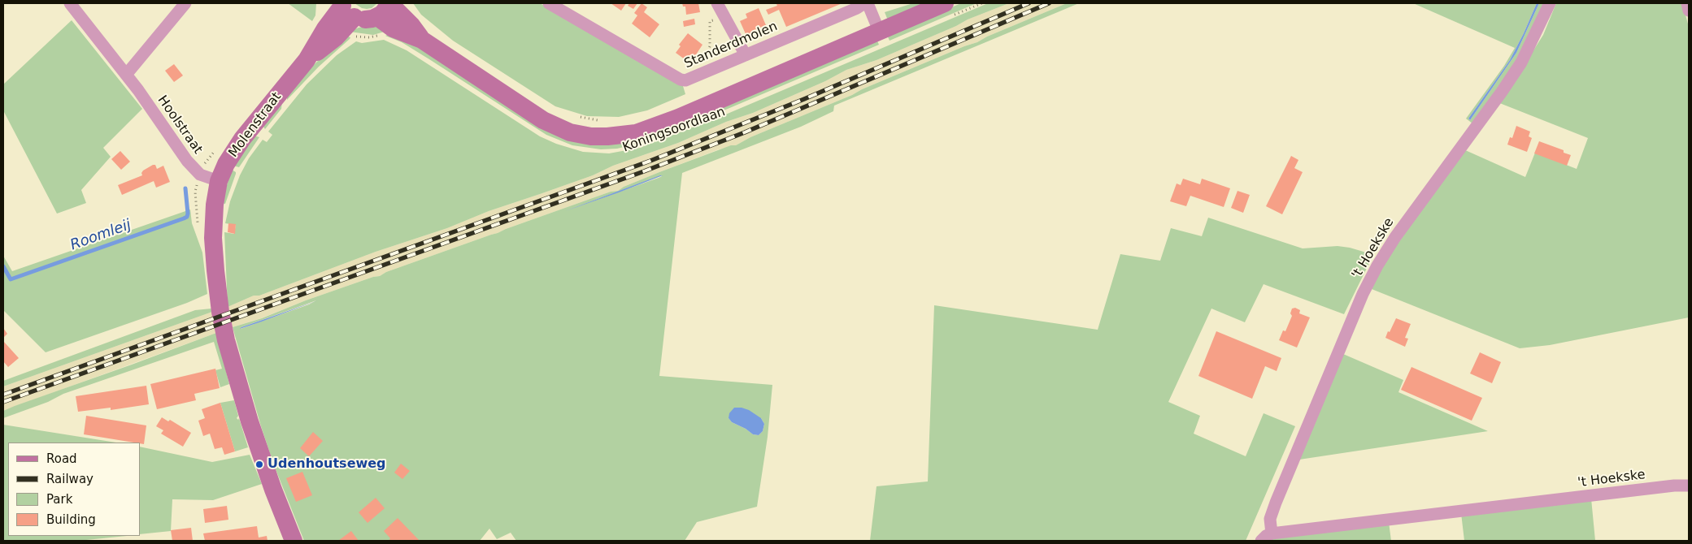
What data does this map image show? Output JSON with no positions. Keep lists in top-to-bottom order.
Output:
{
  "streets": {
    "street": [
      "Standerdmolen",
      "Hoolstraat",
      "Molenstraat",
      "Koningsoordlaan",
      "'t Hoekske"
    ]
  },
  "crossings": [
    ["Hoolstraat", "Molenstraat"]
  ],
  "water": ["Roomleij"],
  "places": ["Udenhoutseweg"],
  "legend": [
    "Road",
    "Railway",
    "Park",
    "Building"
  ]
}
